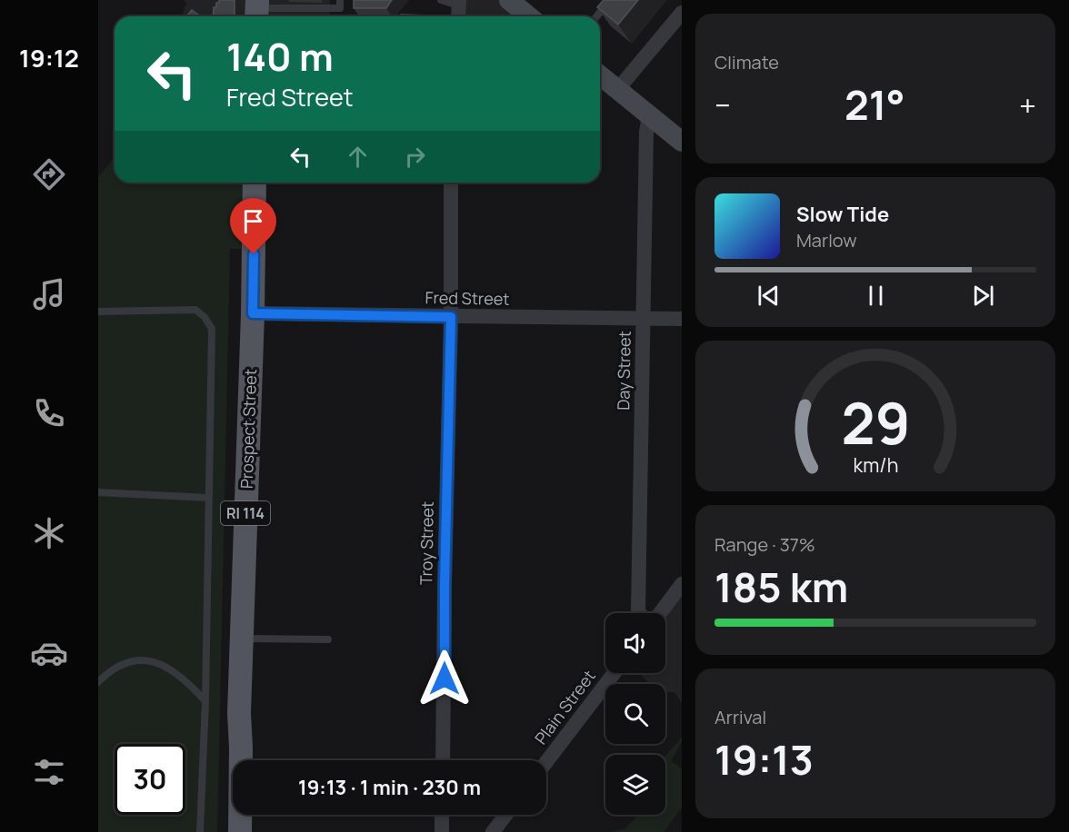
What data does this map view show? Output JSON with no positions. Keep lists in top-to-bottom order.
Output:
{
  "streets": {
    "main road": ["Prospect Street", "RI 114"],
    "street": [
      "Fred Street",
      "Day Street",
      "Troy Street",
      "Plain Street"
    ]
  },
  "crossings": [
    ["Fred Street", "Day Street"],
    ["Fred Street", "Prospect Street"],
    ["Fred Street", "Troy Street"]
  ],
  "page": {
    "tabs": "19:12",
    "tile": [
      "Climate",
      ["Range · 37%", "185 km"],
      ["Arrival", "19:13"]
    ],
    "turn": ["140 m", "Fred Street"],
    "heat": ["−", "21°", "+"],
    "song": ["Slow Tide", "Marlow"],
    "limit": "30",
    "trip": "19:13 · 1 min · 230 m",
    "gauge": ["29", "km/h"]
  }
}
